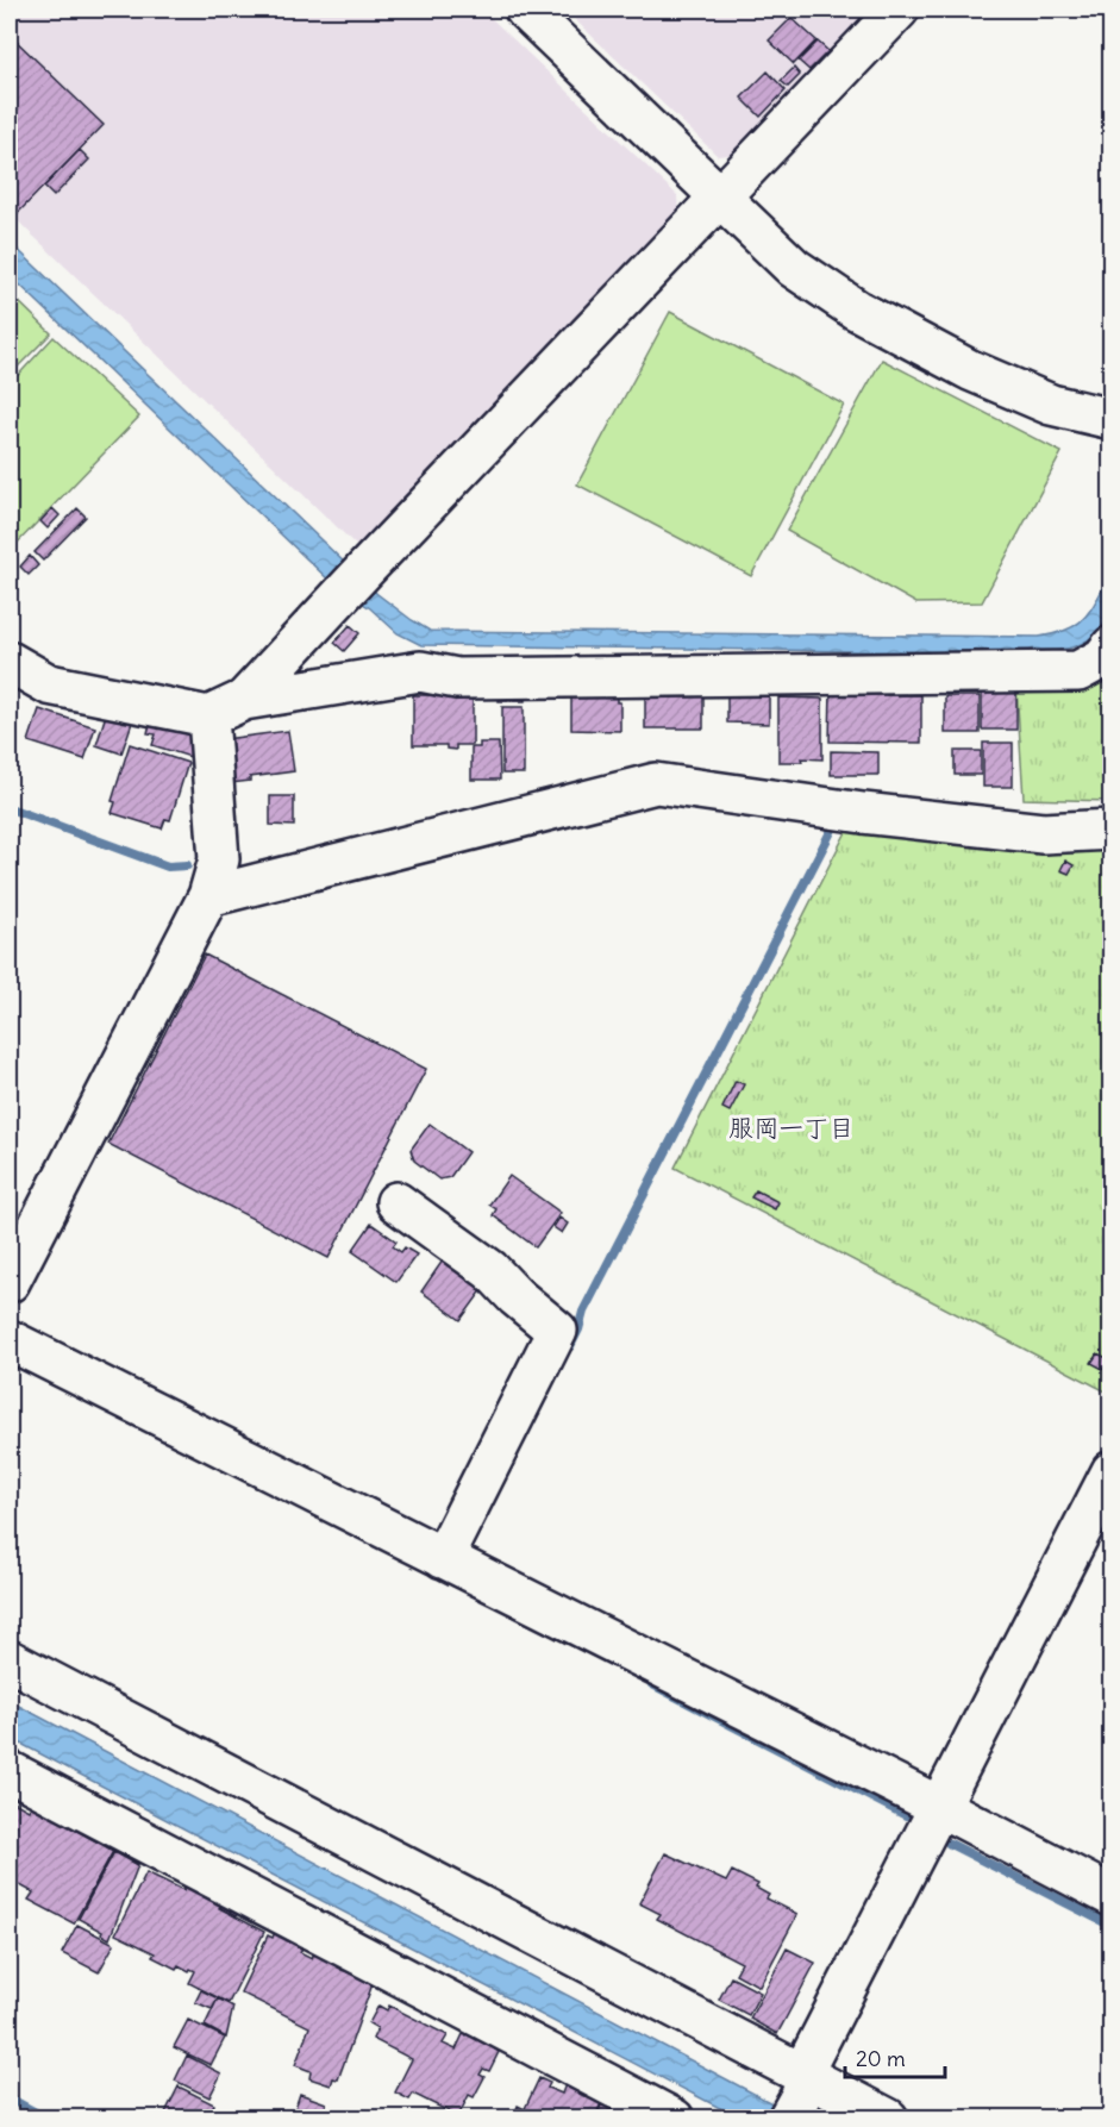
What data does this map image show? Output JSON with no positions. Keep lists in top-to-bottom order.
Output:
{
  "districts": ["服岡一丁目"],
  "scale_bar": "20 m"
}
